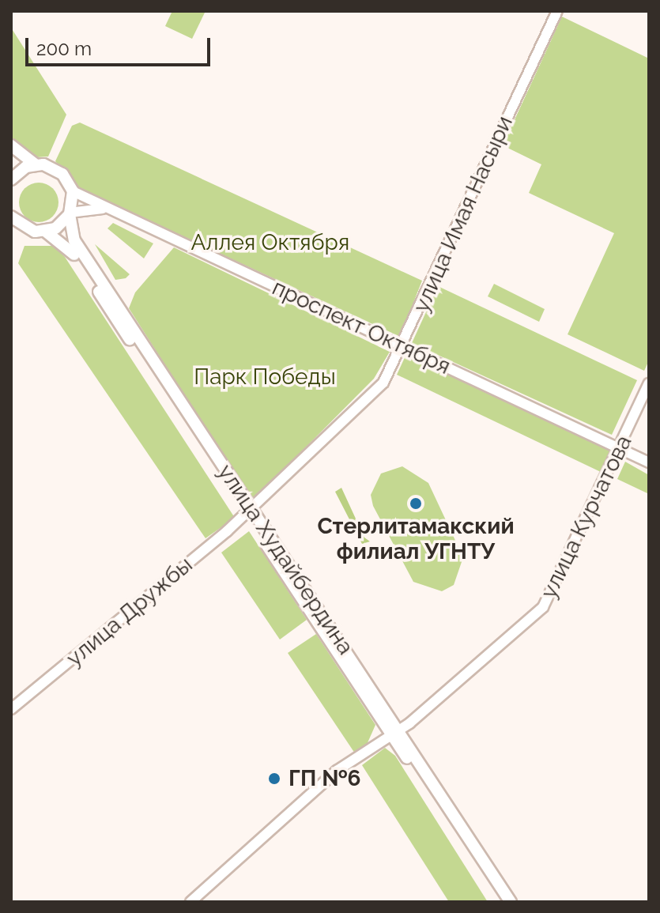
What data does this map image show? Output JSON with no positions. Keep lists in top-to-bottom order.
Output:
{
  "streets": {
    "main road": [
      "улица Имая Насыри",
      "проспект Октября",
      "улица Курчатова",
      "улица Худайбердина",
      "улица Дружбы"
    ]
  },
  "crossings": [
    ["улица Имая Насыри", "проспект Октября"],
    ["улица Имая Насыри", "улица Худайбердина"],
    ["улица Имая Насыри", "улица Дружбы"],
    ["проспект Октября", "улица Курчатова"],
    ["улица Курчатова", "улица Худайбердина"],
    ["улица Худайбердина", "улица Дружбы"]
  ],
  "parks": ["Аллея Октября", "Парк Победы"],
  "places": ["Стерлитамакский филиал УГНТУ", "ГП №6"],
  "scale_bar": "200 m"
}
